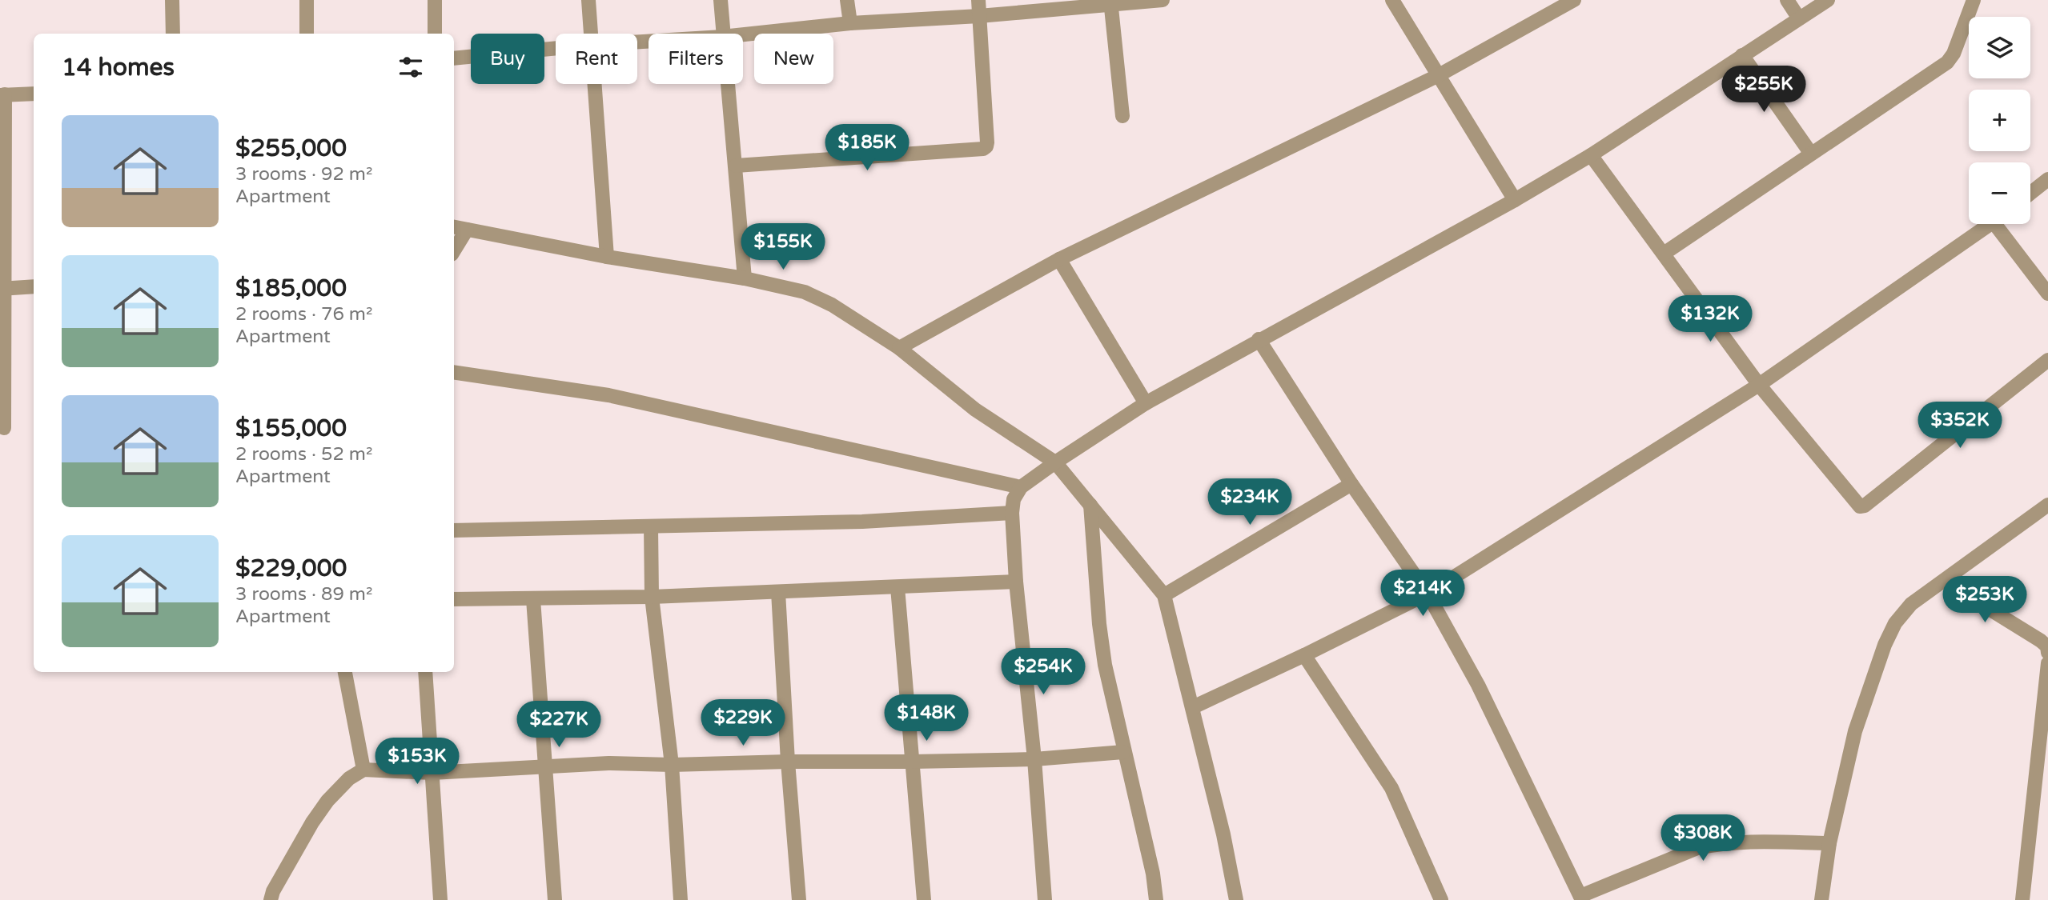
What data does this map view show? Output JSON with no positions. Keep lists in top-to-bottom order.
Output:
{
  "page": {
    "map_buttons": ["+", "−"],
    "chip": [
      "Buy",
      "Rent",
      "Filters",
      "New"
    ],
    "heading": "14 homes",
    "price": [
      "$255K",
      "$185K",
      "$155K",
      "$132K",
      "$352K",
      "$234K",
      "$214K",
      "$253K",
      "$254K",
      "$148K",
      "$229K",
      "$227K",
      "$153K",
      "$308K"
    ],
    "list": [
      {
        "name": "$255,000",
        "note": "3 rooms · 92 m² · Apartment"
      },
      {
        "name": "$185,000",
        "note": "2 rooms · 76 m² · Apartment"
      },
      {
        "name": "$155,000",
        "note": "2 rooms · 52 m² · Apartment"
      },
      {
        "name": "$229,000",
        "note": "3 rooms · 89 m² · Apartment"
      }
    ]
  }
}
